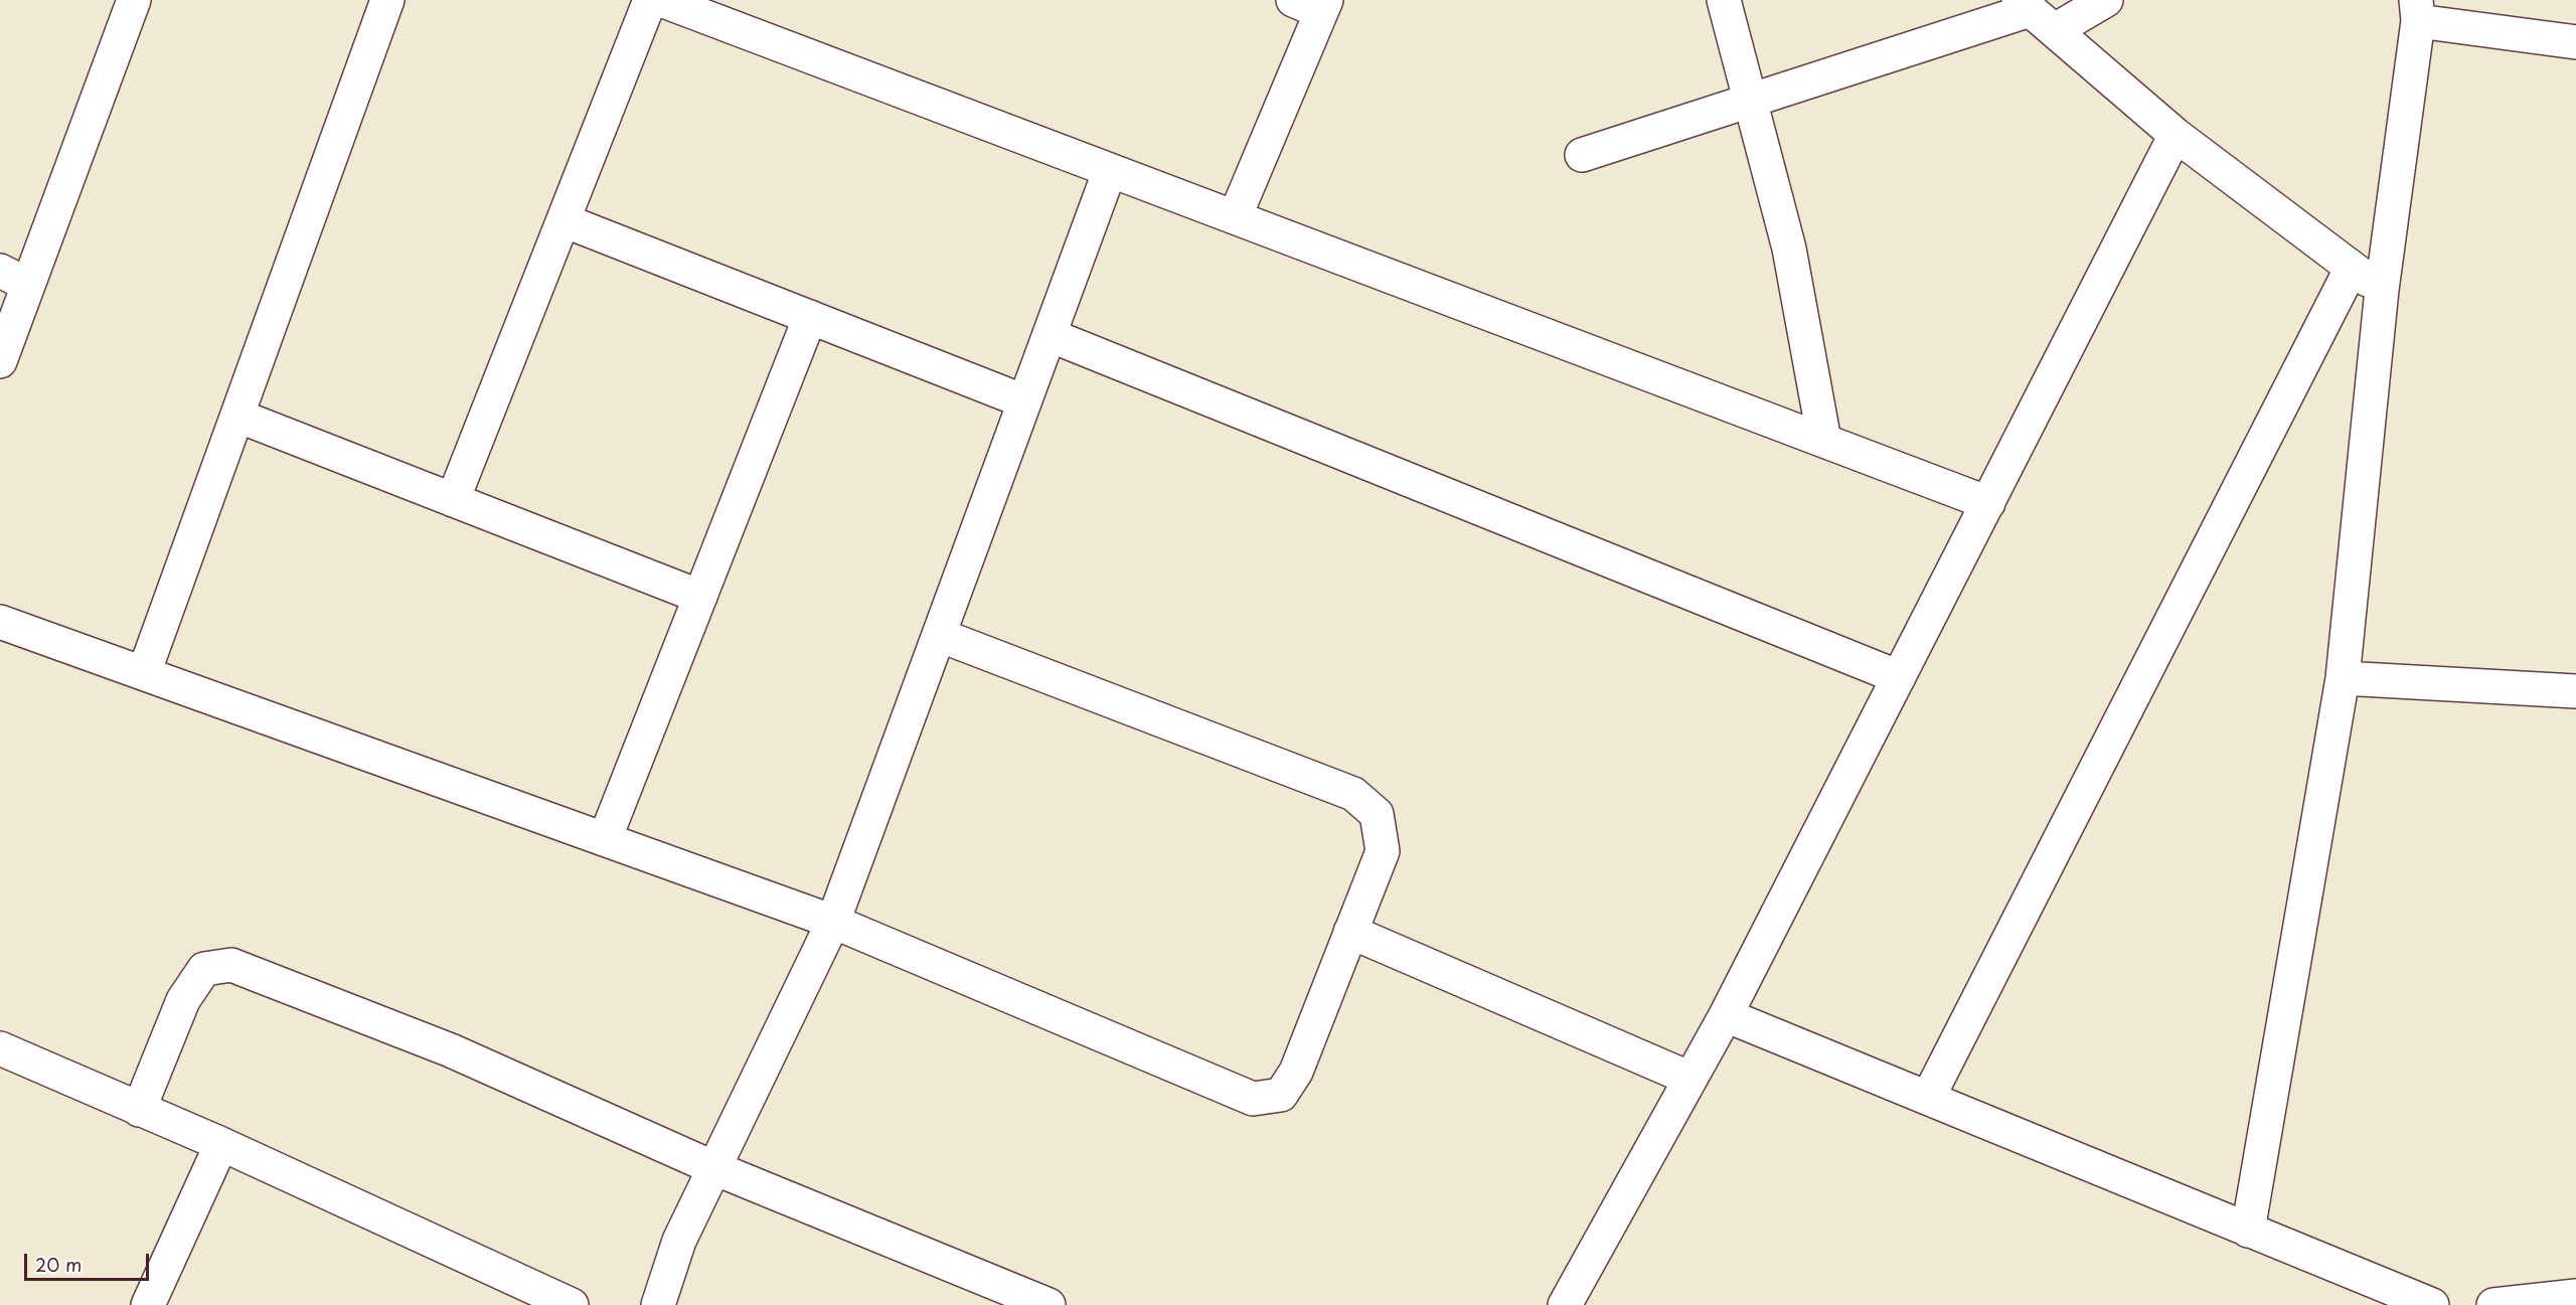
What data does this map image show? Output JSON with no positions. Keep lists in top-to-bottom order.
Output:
{
  "scale_bar": "20 m"
}
